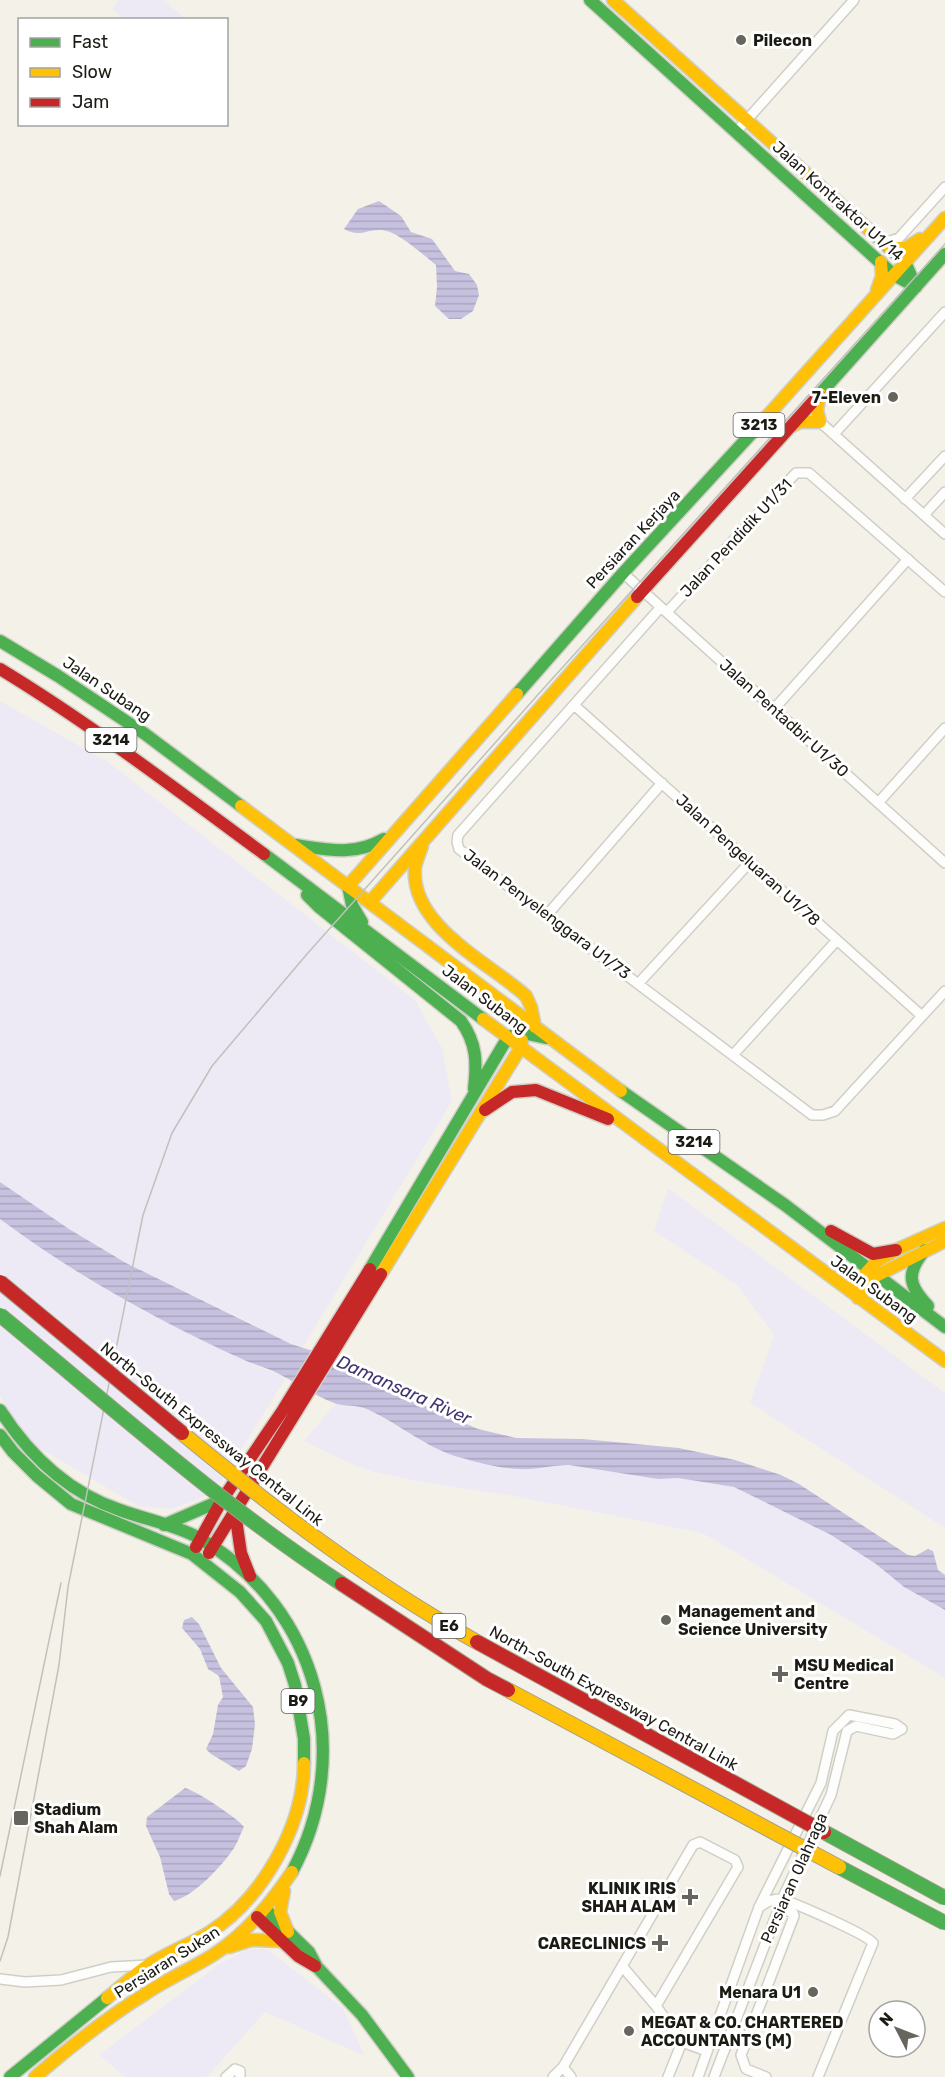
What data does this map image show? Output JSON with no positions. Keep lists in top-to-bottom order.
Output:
{
  "streets": {
    "main road": [
      "Jalan Kontraktor U1/14",
      "3213",
      "Persiaran Kerjaya",
      "Jalan Subang",
      "3214",
      "North–South Expressway Central Link",
      "E6",
      "B9",
      "Persiaran Sukan"
    ],
    "street": [
      "Jalan Pendidik U1/31",
      "Jalan Pentadbir U1/30",
      "Jalan Pengeluaran U1/78",
      "Jalan Penyelenggara U1/73",
      "Persiaran Olahraga"
    ]
  },
  "crossings": [
    ["Jalan Kontraktor U1/14", "3213"],
    ["Jalan Kontraktor U1/14", "Persiaran Kerjaya"],
    ["3213", "Jalan Subang"],
    ["3213", "Jalan Pentadbir U1/30"],
    ["Jalan Pendidik U1/31", "Jalan Pentadbir U1/30"],
    ["Jalan Pendidik U1/31", "Jalan Penyelenggara U1/73"],
    ["Persiaran Kerjaya", "Jalan Subang"],
    ["Persiaran Kerjaya", "Jalan Pentadbir U1/30"],
    ["Jalan Pentadbir U1/30", "Jalan Penyelenggara U1/73"],
    ["Jalan Pengeluaran U1/78", "Jalan Penyelenggara U1/73"]
  ],
  "water": ["Damansara River"],
  "places": {
    "other": [
      "Pilecon",
      "7-Eleven",
      "Management and Science University",
      "Menara U1",
      "MEGAT & CO. CHARTERED ACCOUNTANTS (M)"
    ],
    "health": ["MSU Medical Centre", "KLINIK IRIS SHAH ALAM", "CARECLINICS"],
    "transit": ["Stadium Shah Alam"]
  },
  "legend": ["Fast", "Slow", "Jam"],
  "north": "top left"
}
